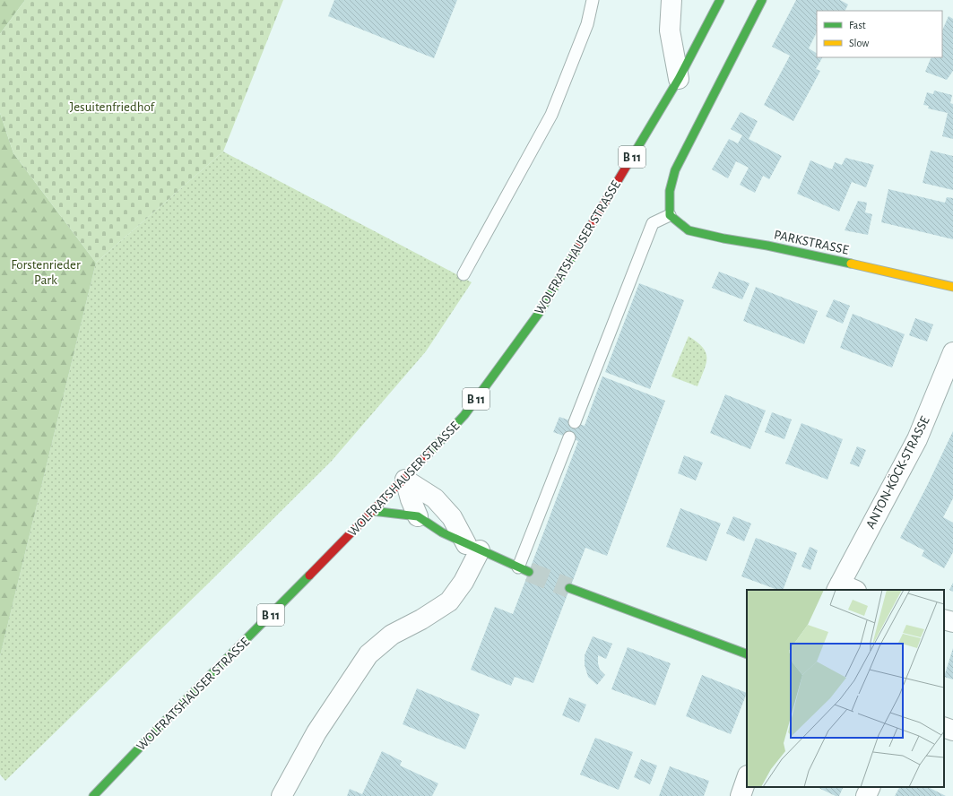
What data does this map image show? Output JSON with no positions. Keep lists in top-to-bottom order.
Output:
{
  "streets": {
    "main road": ["B 11", "PARKSTRASSE", "WOLFRATSHAUSER STRASSE"],
    "street": ["ANTON-KÖCK-STRASSE"]
  },
  "parks": ["Jesuitenfriedhof", "Forstenrieder Park"],
  "legend": ["Fast", "Slow"]
}
